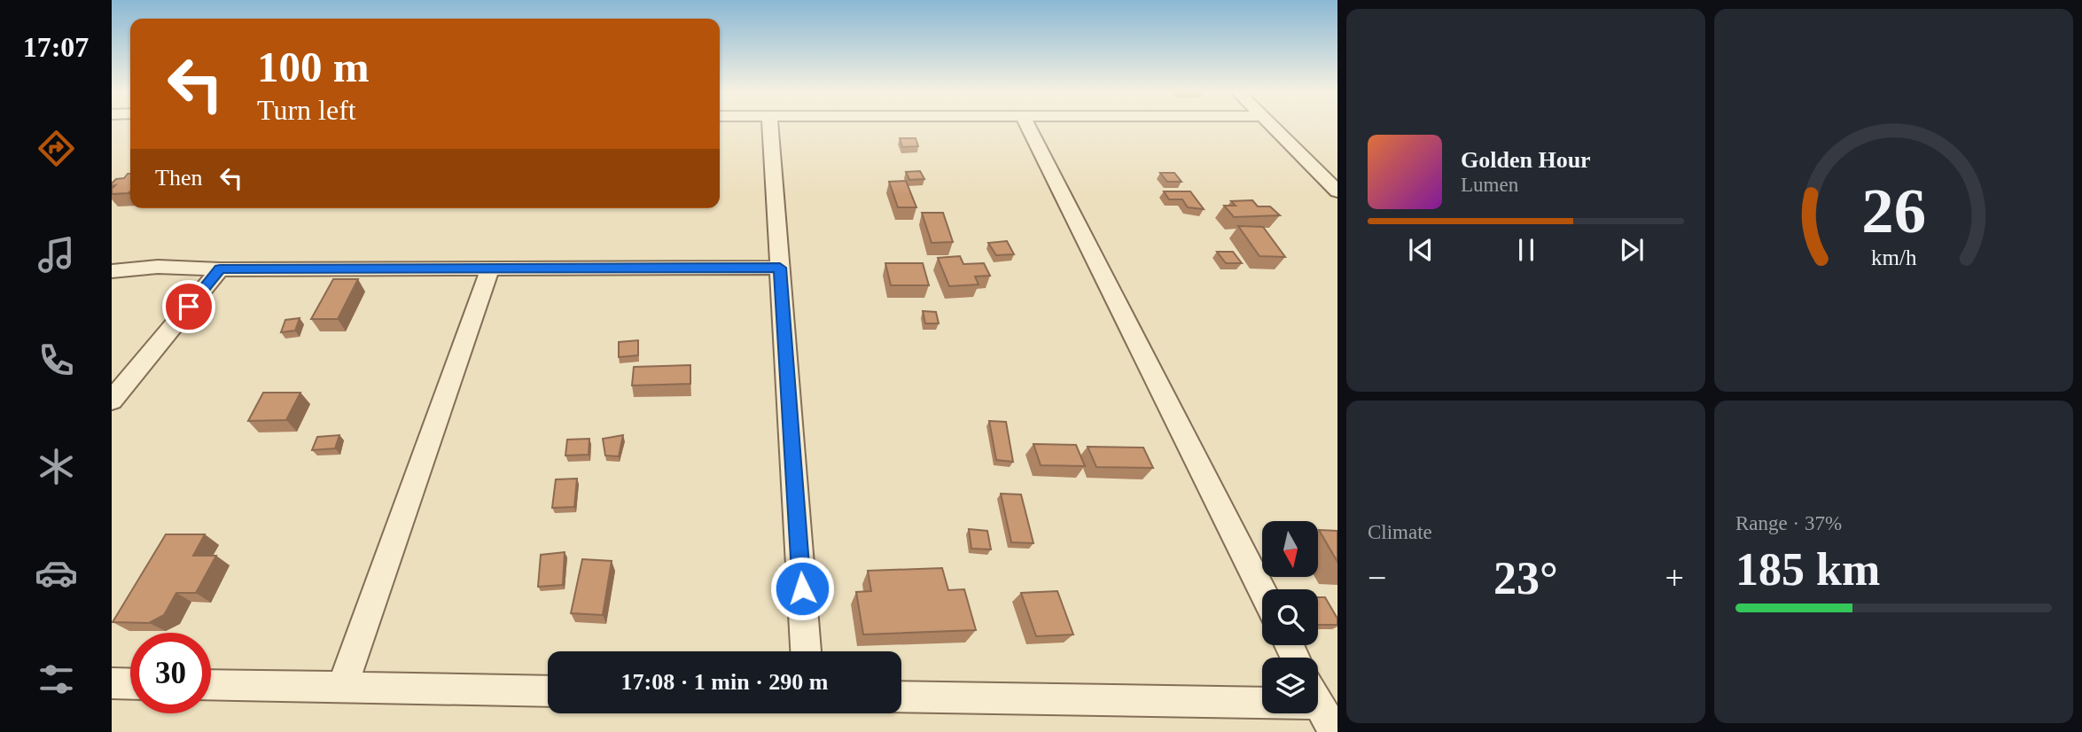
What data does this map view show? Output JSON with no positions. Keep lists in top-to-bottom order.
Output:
{
  "north": "bottom",
  "page": {
    "tabs": "17:07",
    "turn": ["100 m", "Turn left"],
    "song": ["Golden Hour", "Lumen"],
    "then": "Then",
    "tile": [
      "Climate",
      ["Range · 37%", "185 km"]
    ],
    "heat": ["−", "23°", "+"],
    "limit": "30",
    "trip": "17:08 · 1 min · 290 m",
    "gauge": ["26", "km/h"]
  }
}
